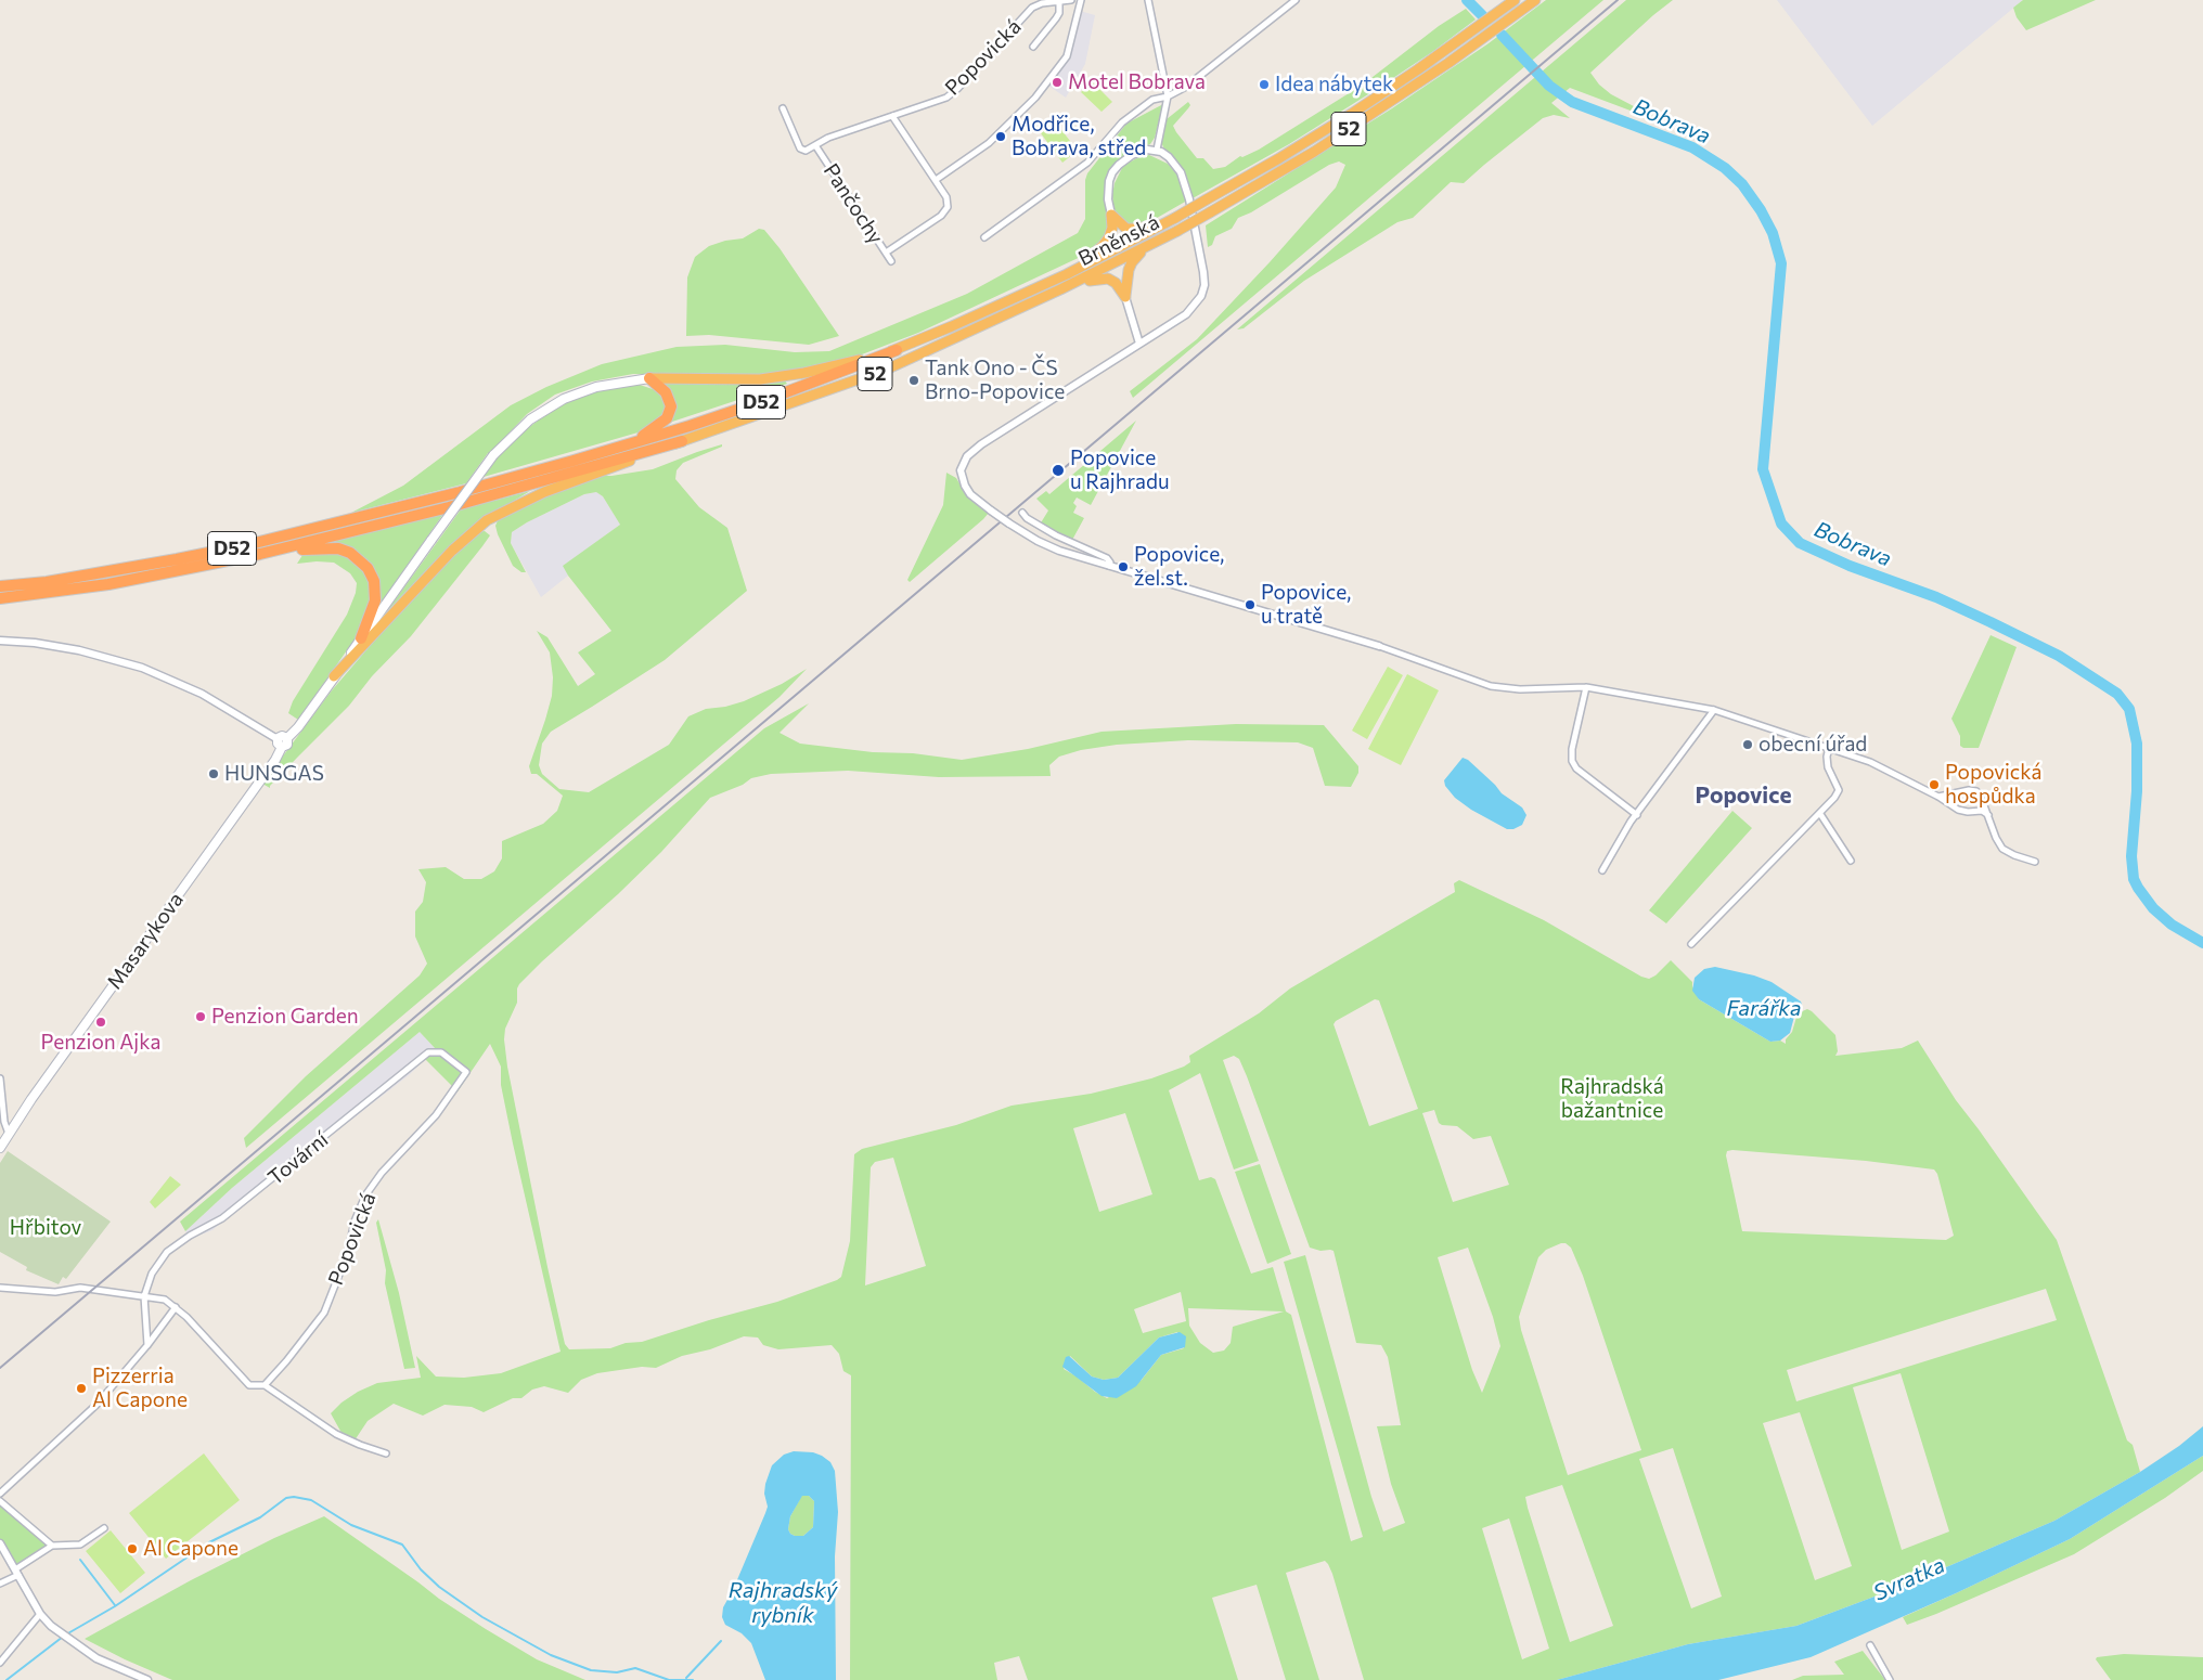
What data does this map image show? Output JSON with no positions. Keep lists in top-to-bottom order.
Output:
{
  "streets": {
    "highway": ["52", "Brněnská", "D52"],
    "main road": ["Masarykova"],
    "street": ["Popovická", "Pančochy", "Tovární"]
  },
  "crossings": [
    ["Popovická", "Pančochy"],
    ["Popovická", "Tovární"],
    ["Brněnská", "D52"]
  ],
  "districts": ["Popovice"],
  "water": [
    "Bobrava",
    "Farářka",
    "Svratka",
    "Rajhradský rybník"
  ],
  "parks": ["Rajhradská bažantnice", "Hřbitov"],
  "places": [
    "Motel Bobrava",
    "Idea nábytek",
    "Modřice, Bobrava, střed",
    "Tank Ono - ČS Brno-Popovice",
    "Popovice u Rajhradu",
    "Popovice, žel.st.",
    "Popovice, u tratě",
    "obecní úřad",
    "HUNSGAS",
    "Popovická hospůdka",
    "Penzion Garden",
    "Penzion Ajka",
    "Pizzerria Al Capone",
    "Al Capone"
  ]
}
